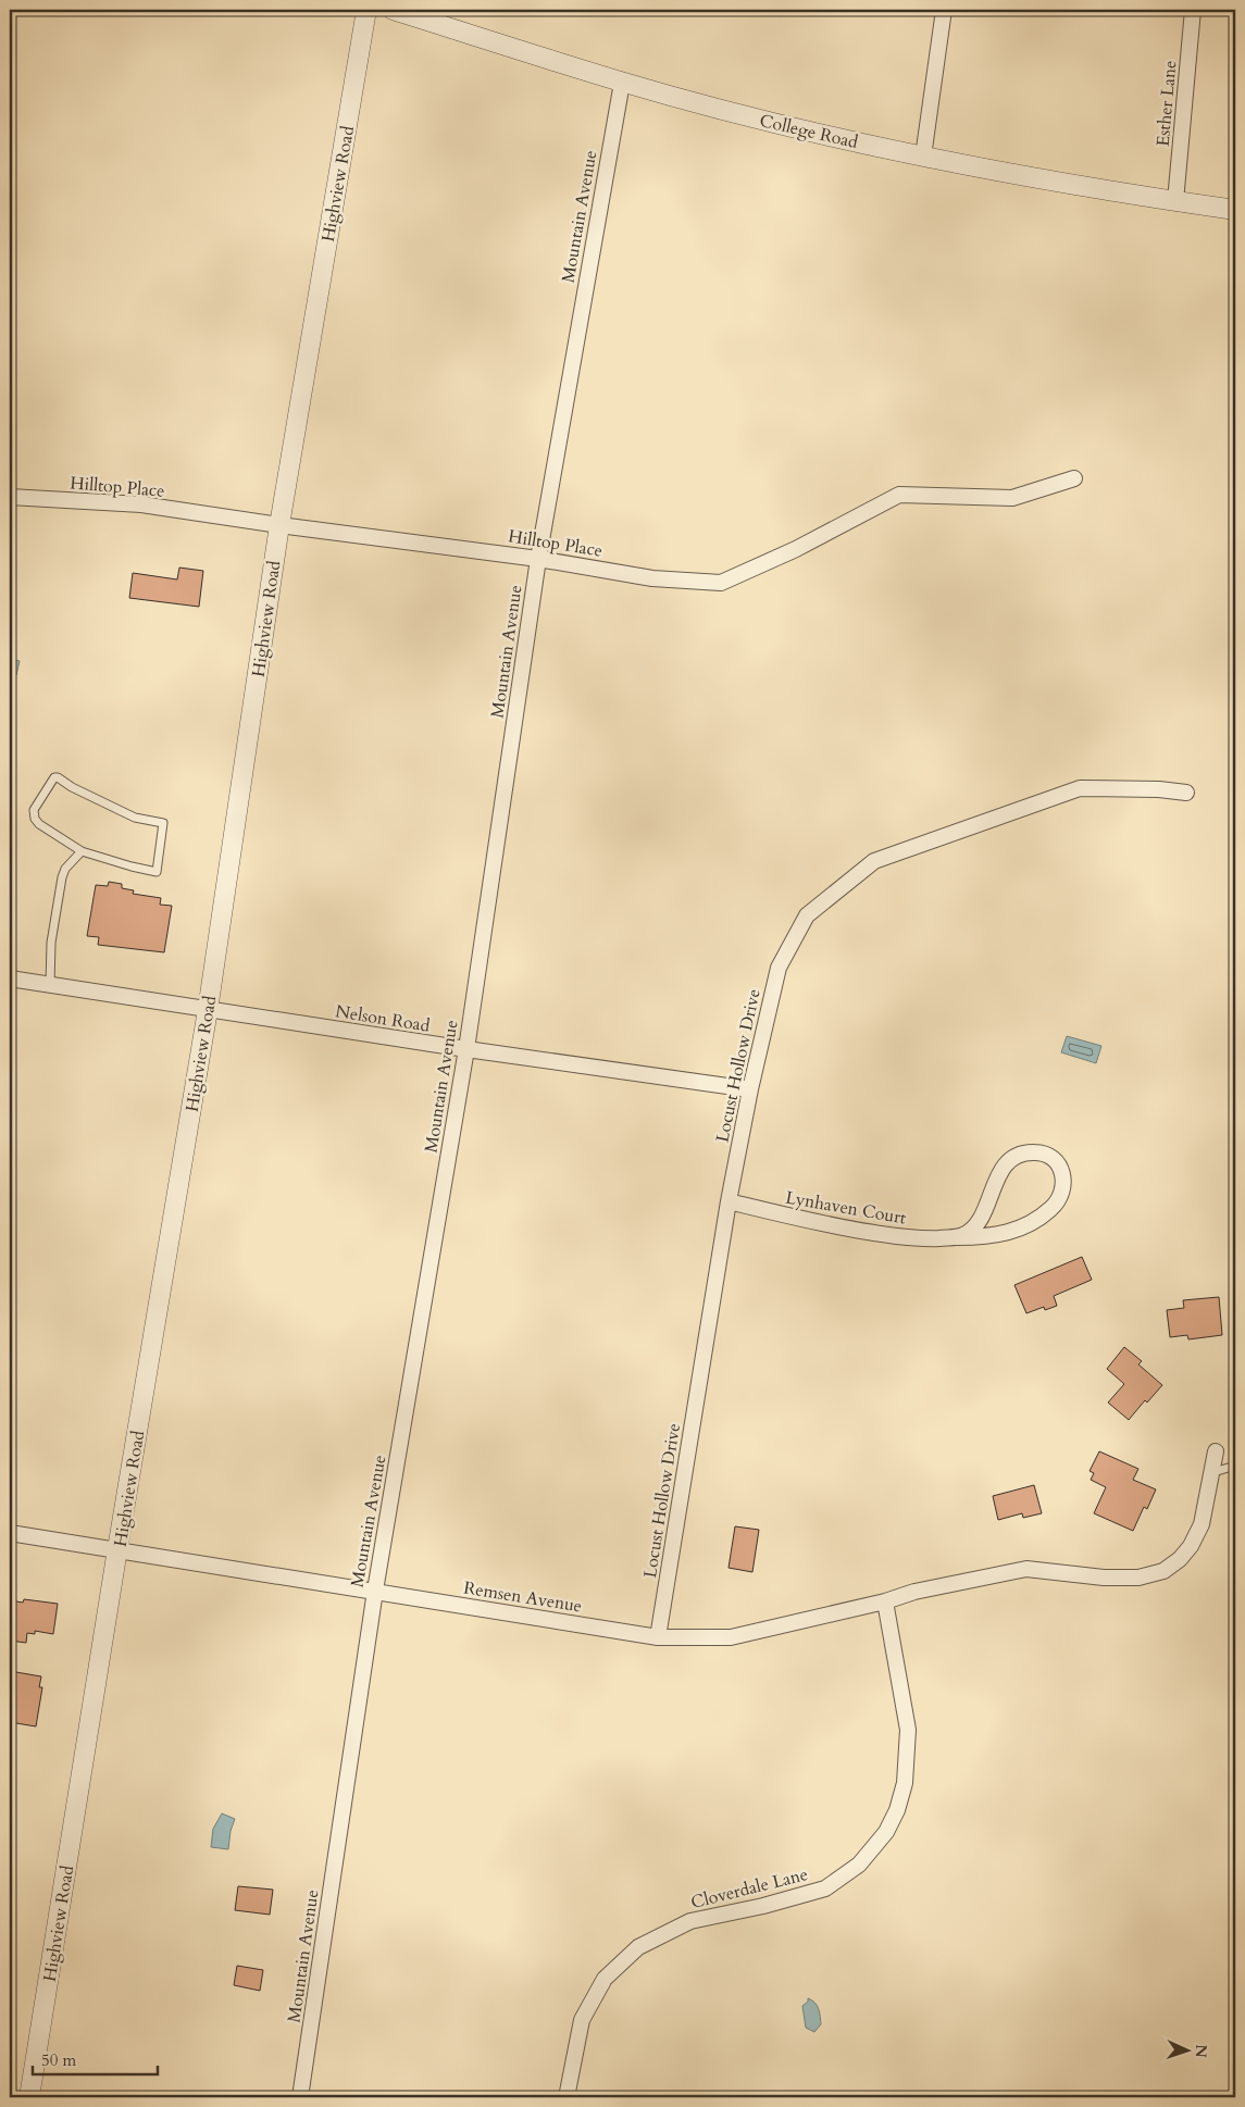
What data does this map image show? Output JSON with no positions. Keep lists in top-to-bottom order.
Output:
{
  "streets": {
    "street": [
      "Esther Lane",
      "College Road",
      "Highview Road",
      "Mountain Avenue",
      "Hilltop Place",
      "Nelson Road",
      "Locust Hollow Drive",
      "Lynhaven Court",
      "Remsen Avenue",
      "Cloverdale Lane"
    ]
  },
  "crossings": [
    ["Esther Lane", "College Road"],
    ["College Road", "Mountain Avenue"],
    ["Highview Road", "Hilltop Place"],
    ["Highview Road", "Nelson Road"],
    ["Highview Road", "Remsen Avenue"],
    ["Mountain Avenue", "Hilltop Place"],
    ["Mountain Avenue", "Nelson Road"],
    ["Mountain Avenue", "Remsen Avenue"],
    ["Nelson Road", "Locust Hollow Drive"],
    ["Locust Hollow Drive", "Lynhaven Court"],
    ["Locust Hollow Drive", "Remsen Avenue"],
    ["Remsen Avenue", "Cloverdale Lane"]
  ],
  "scale_bar": "50 m",
  "north": "right"
}
